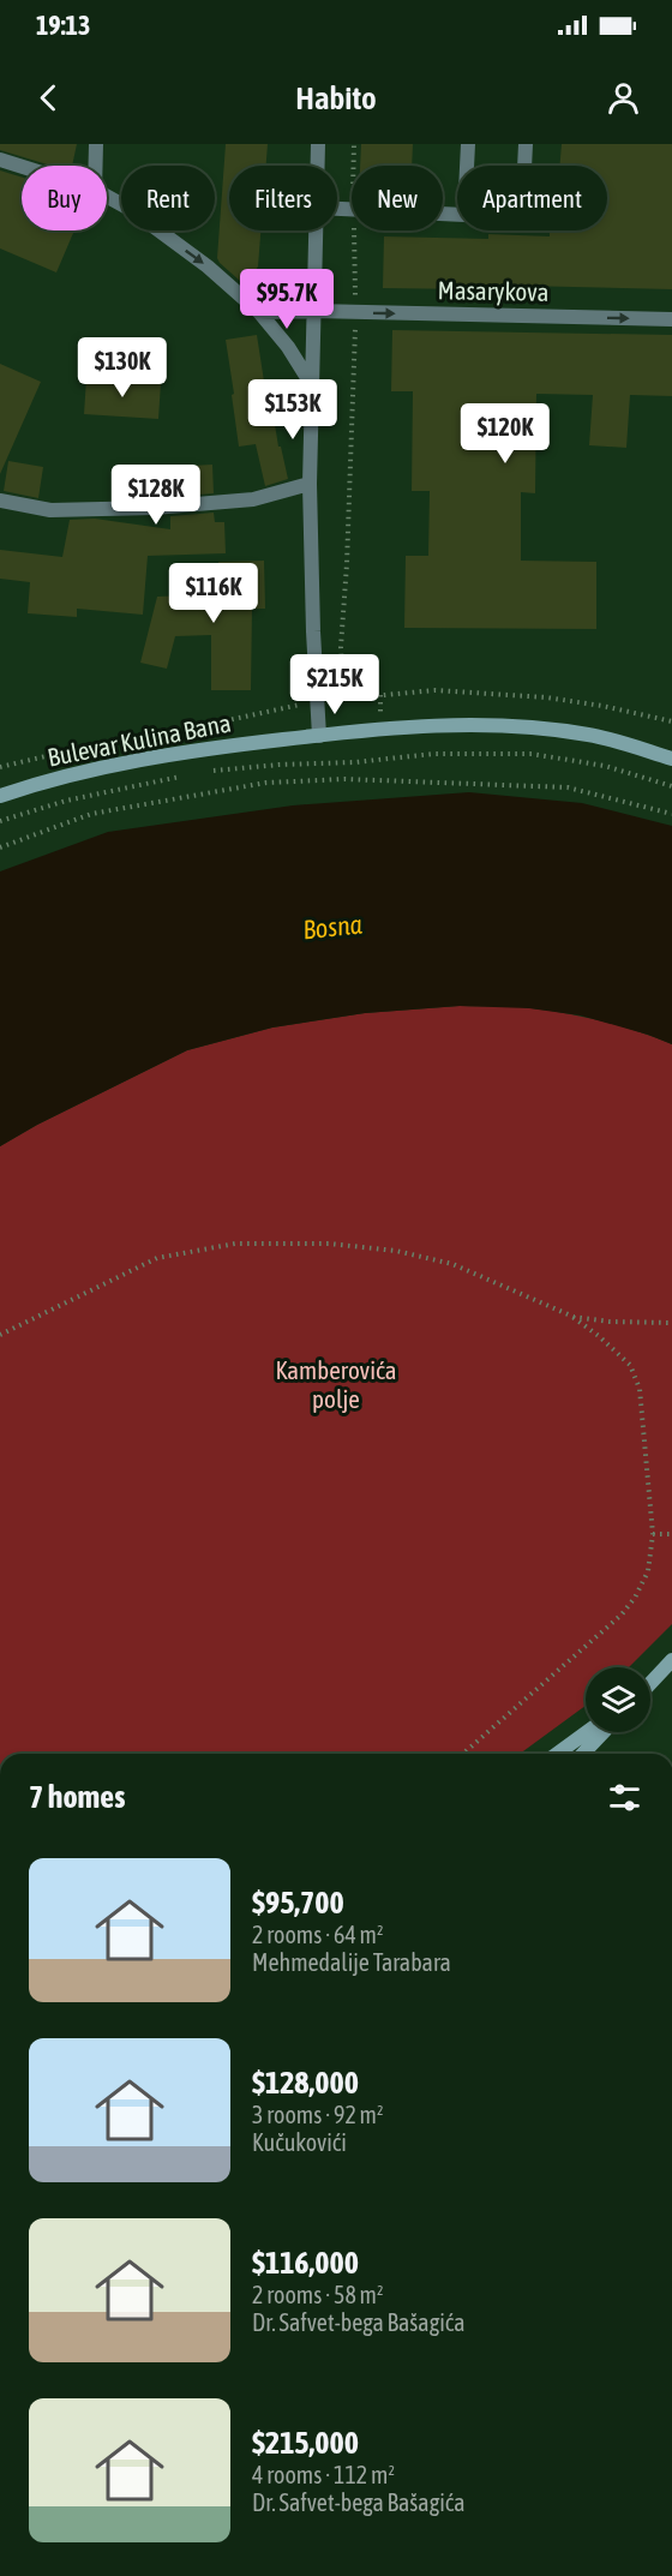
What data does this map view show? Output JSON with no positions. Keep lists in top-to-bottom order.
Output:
{
  "streets": {
    "street": ["Masarykova", "Bulevar Kulina Bana"]
  },
  "one_way": ["Masarykova"],
  "water": ["Bosna"],
  "parks": ["Kamberovića polje"],
  "page": {
    "status": "19:13",
    "header": "Habito",
    "chip": [
      "Buy",
      "Rent",
      "Filters",
      "New",
      "Apartment"
    ],
    "price": [
      "$95.7K",
      "$130K",
      "$153K",
      "$120K",
      "$128K",
      "$116K",
      "$215K"
    ],
    "heading": "7 homes",
    "list": [
      {
        "name": "$95,700",
        "note": "2 rooms · 64 m² · Mehmedalije Tarabara"
      },
      {
        "name": "$128,000",
        "note": "3 rooms · 92 m² · Kučukovići"
      },
      {
        "name": "$116,000",
        "note": "2 rooms · 58 m² · Dr. Safvet-bega Bašagića"
      },
      {
        "name": "$215,000",
        "note": "4 rooms · 112 m² · Dr. Safvet-bega Bašagića"
      }
    ]
  }
}
